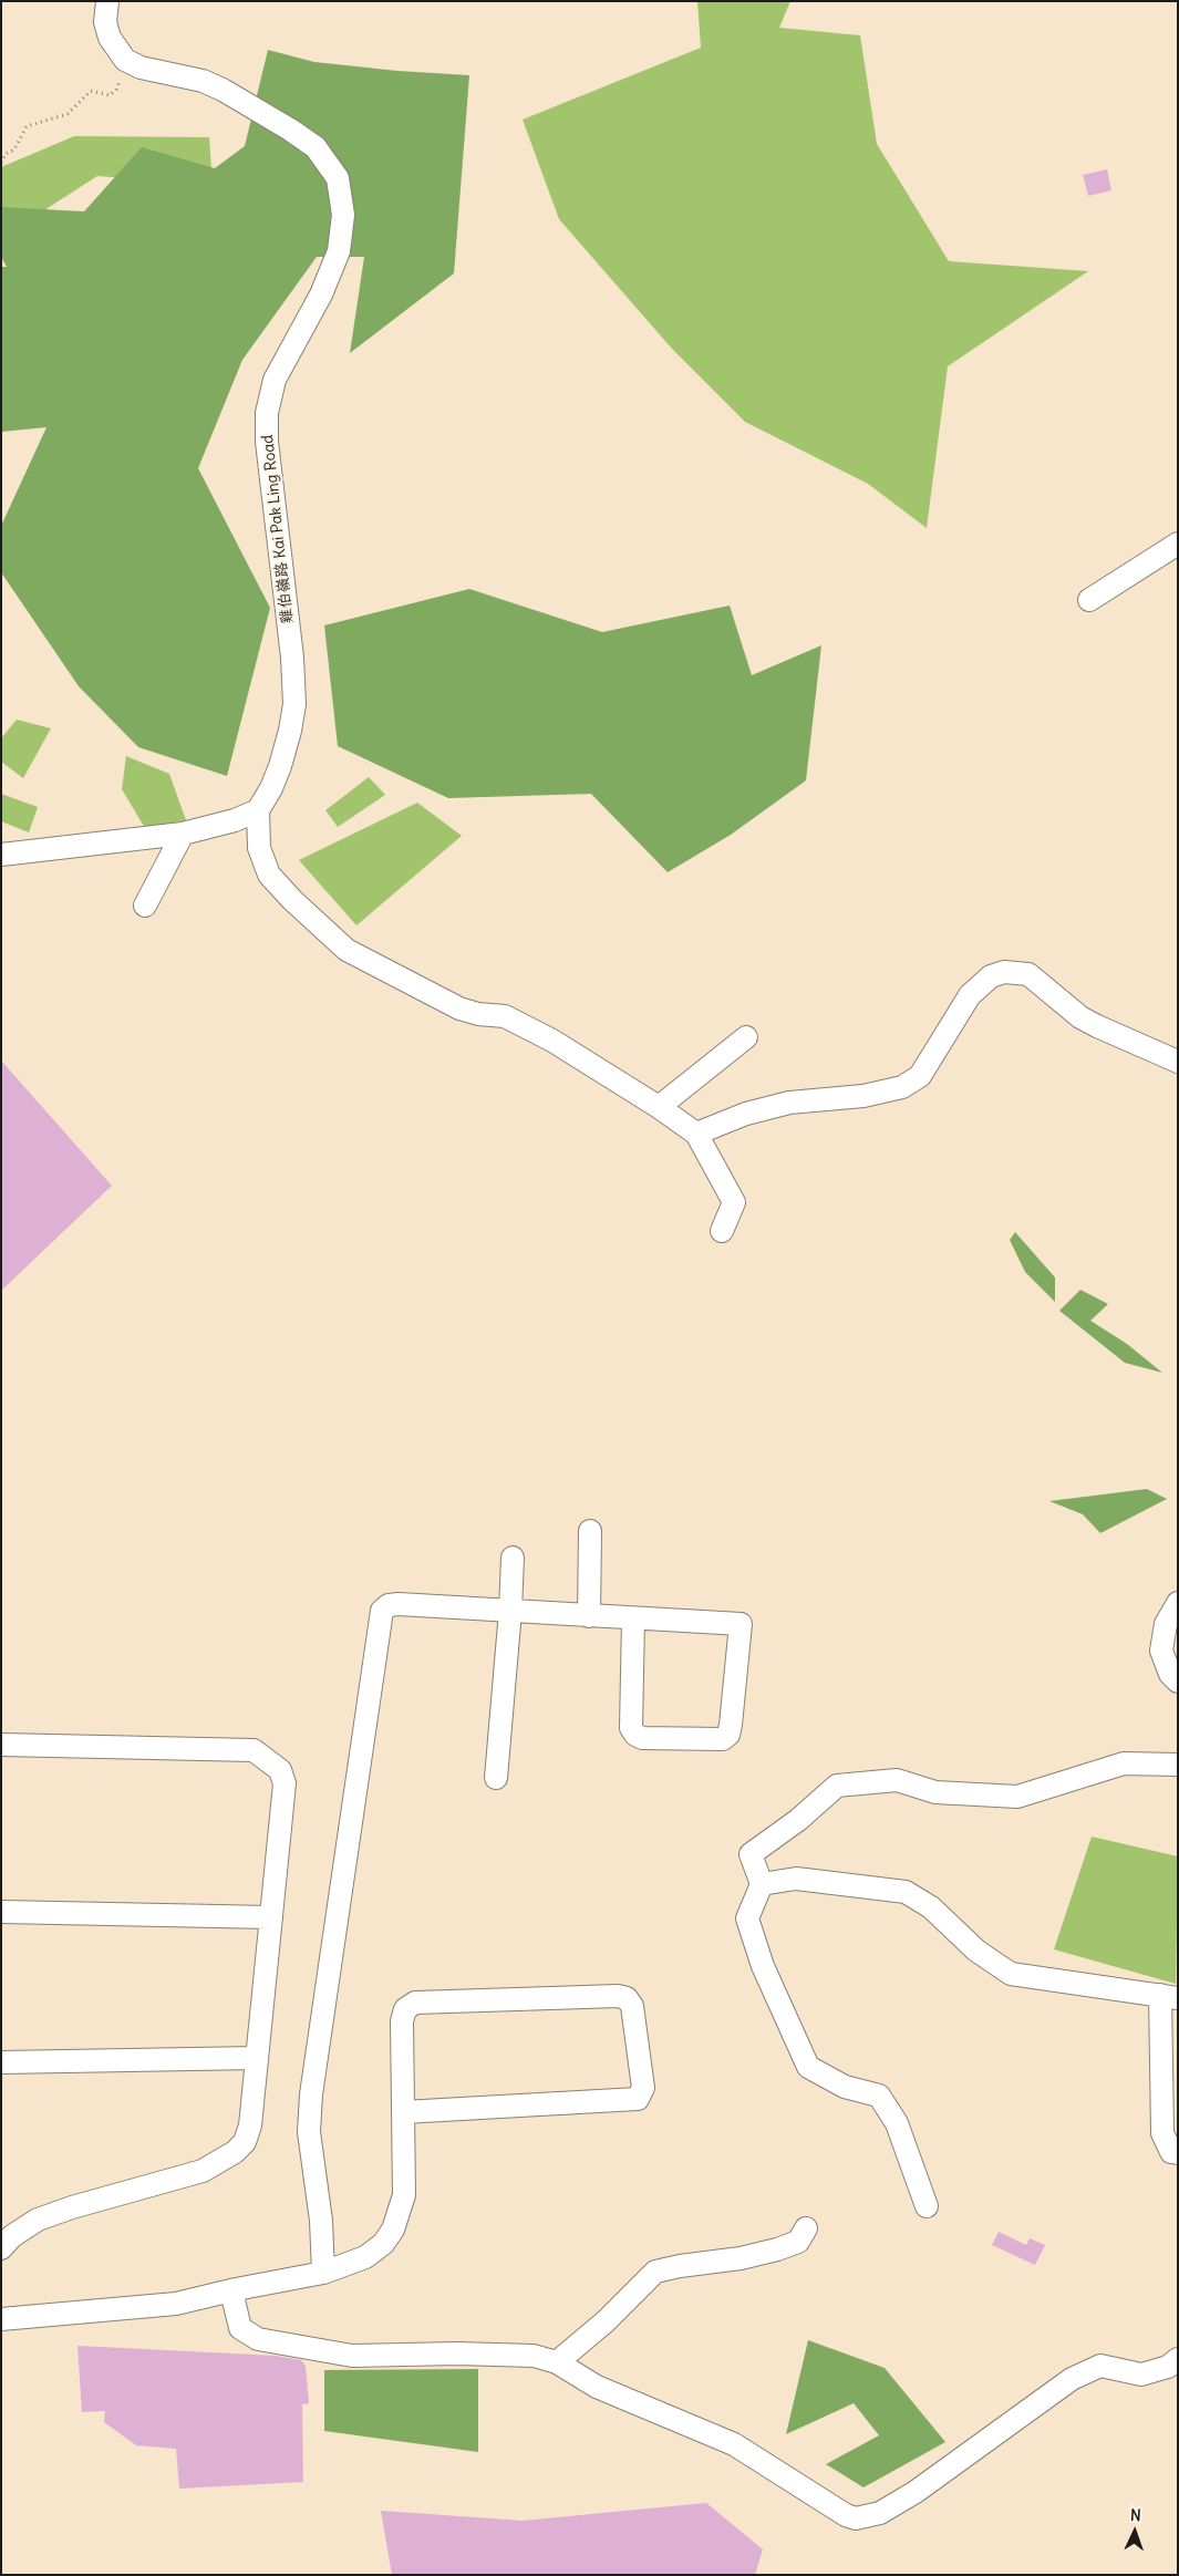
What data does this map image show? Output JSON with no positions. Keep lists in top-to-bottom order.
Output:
{
  "streets": {
    "street": ["雞伯嶺路 Kai Pak Ling Road"]
  },
  "north": "top"
}
